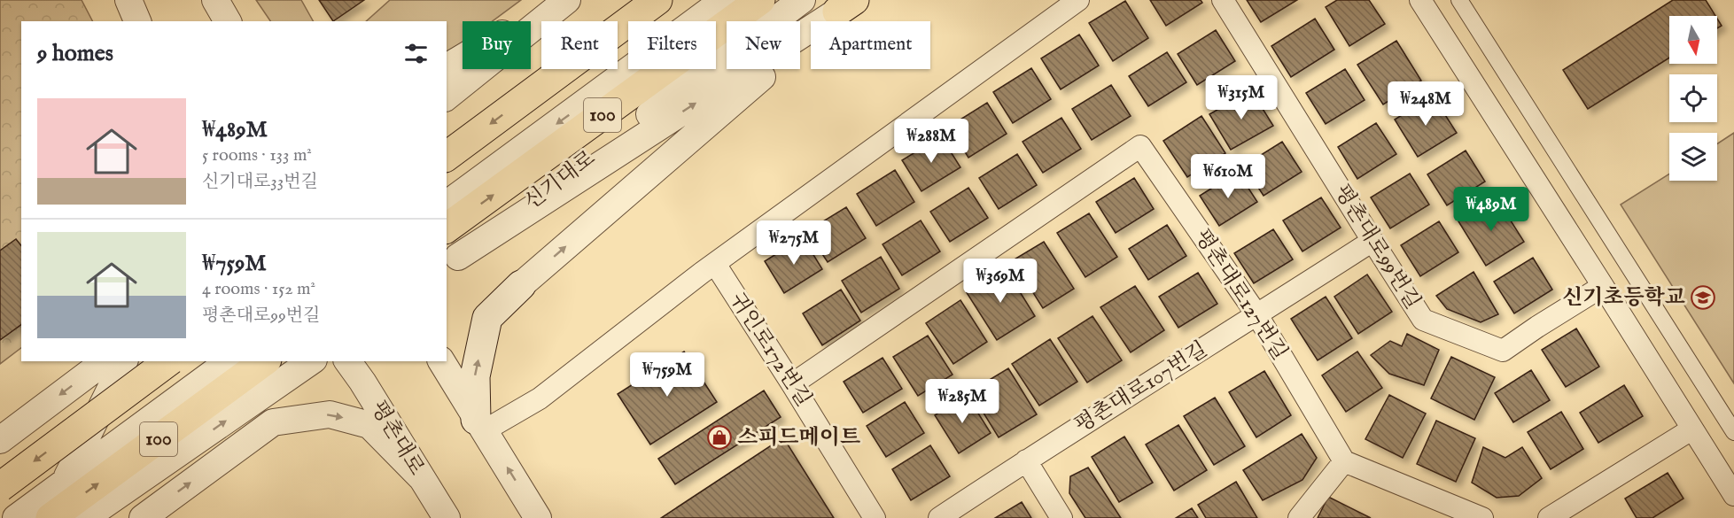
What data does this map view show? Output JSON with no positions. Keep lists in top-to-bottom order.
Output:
{
  "streets": {
    "highway": ["100"],
    "street": [
      "신기대로",
      "평촌대로99번길",
      "평촌대로127번길",
      "귀인로172번길",
      "평촌대로107번길",
      "평촌대로"
    ]
  },
  "crossings": [
    ["평촌대로99번길", "평촌대로107번길"],
    ["평촌대로127번길", "귀인로172번길"],
    ["평촌대로127번길", "평촌대로107번길"]
  ],
  "places": {
    "school or university": ["신기초등학교"],
    "shop": ["스피드메이트"]
  },
  "north": "bottom",
  "page": {
    "chip": [
      "Buy",
      "Rent",
      "Filters",
      "New",
      "Apartment"
    ],
    "heading": "9 homes",
    "price": [
      "₩315M",
      "₩248M",
      "₩288M",
      "₩610M",
      "₩489M",
      "₩275M",
      "₩369M",
      "₩759M",
      "₩285M"
    ],
    "list": [
      {
        "name": "₩489M",
        "note": "5 rooms · 133 m² · 신기대로33번길"
      },
      {
        "name": "₩759M",
        "note": "4 rooms · 152 m² · 평촌대로99번길"
      }
    ]
  }
}
